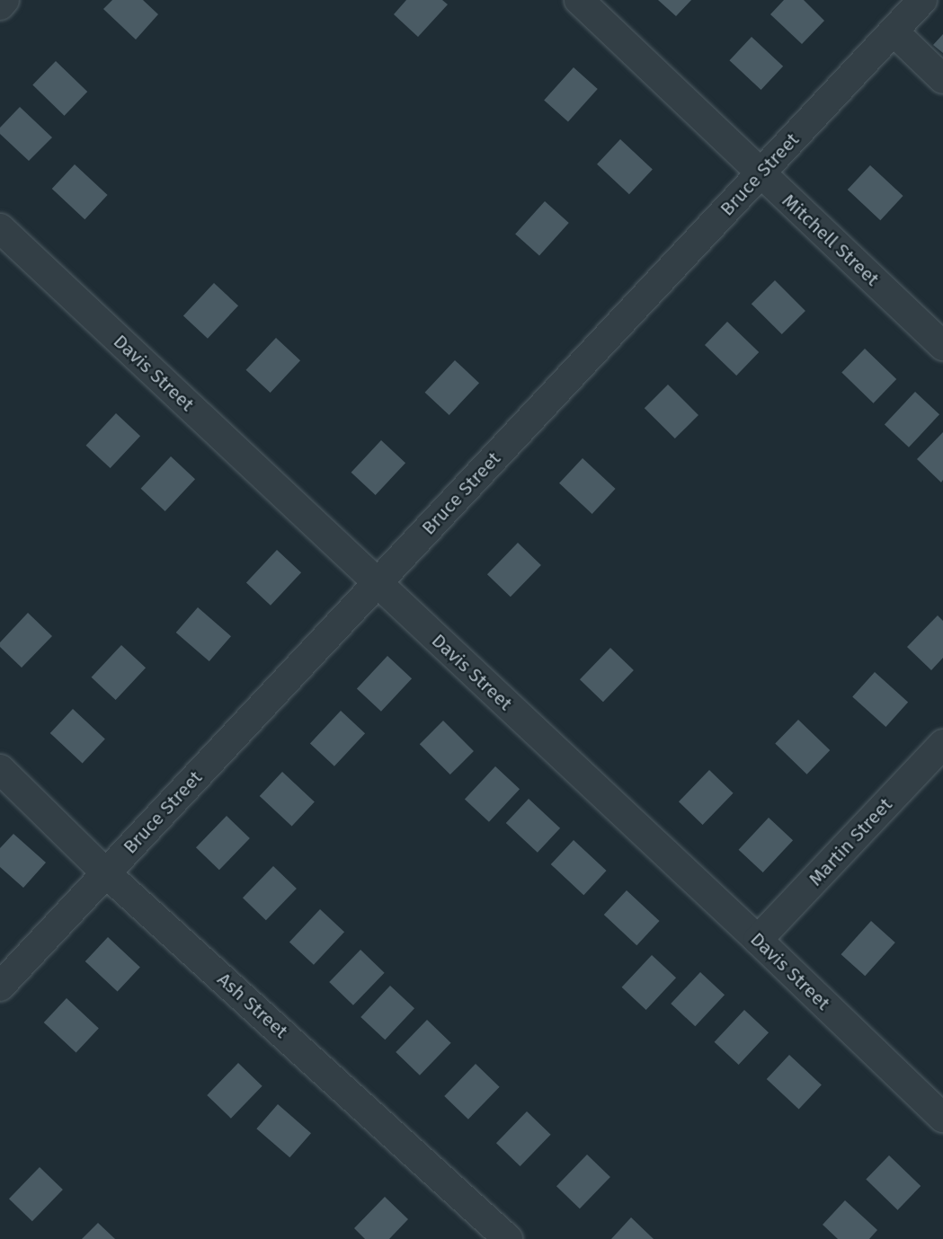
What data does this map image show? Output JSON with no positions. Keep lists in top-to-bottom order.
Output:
{
  "streets": {
    "street": [
      "Bruce Street",
      "Mitchell Street",
      "Davis Street",
      "Martin Street",
      "Ash Street"
    ]
  },
  "crossings": [
    ["Bruce Street", "Mitchell Street"],
    ["Bruce Street", "Davis Street"],
    ["Bruce Street", "Ash Street"],
    ["Davis Street", "Martin Street"]
  ]
}
